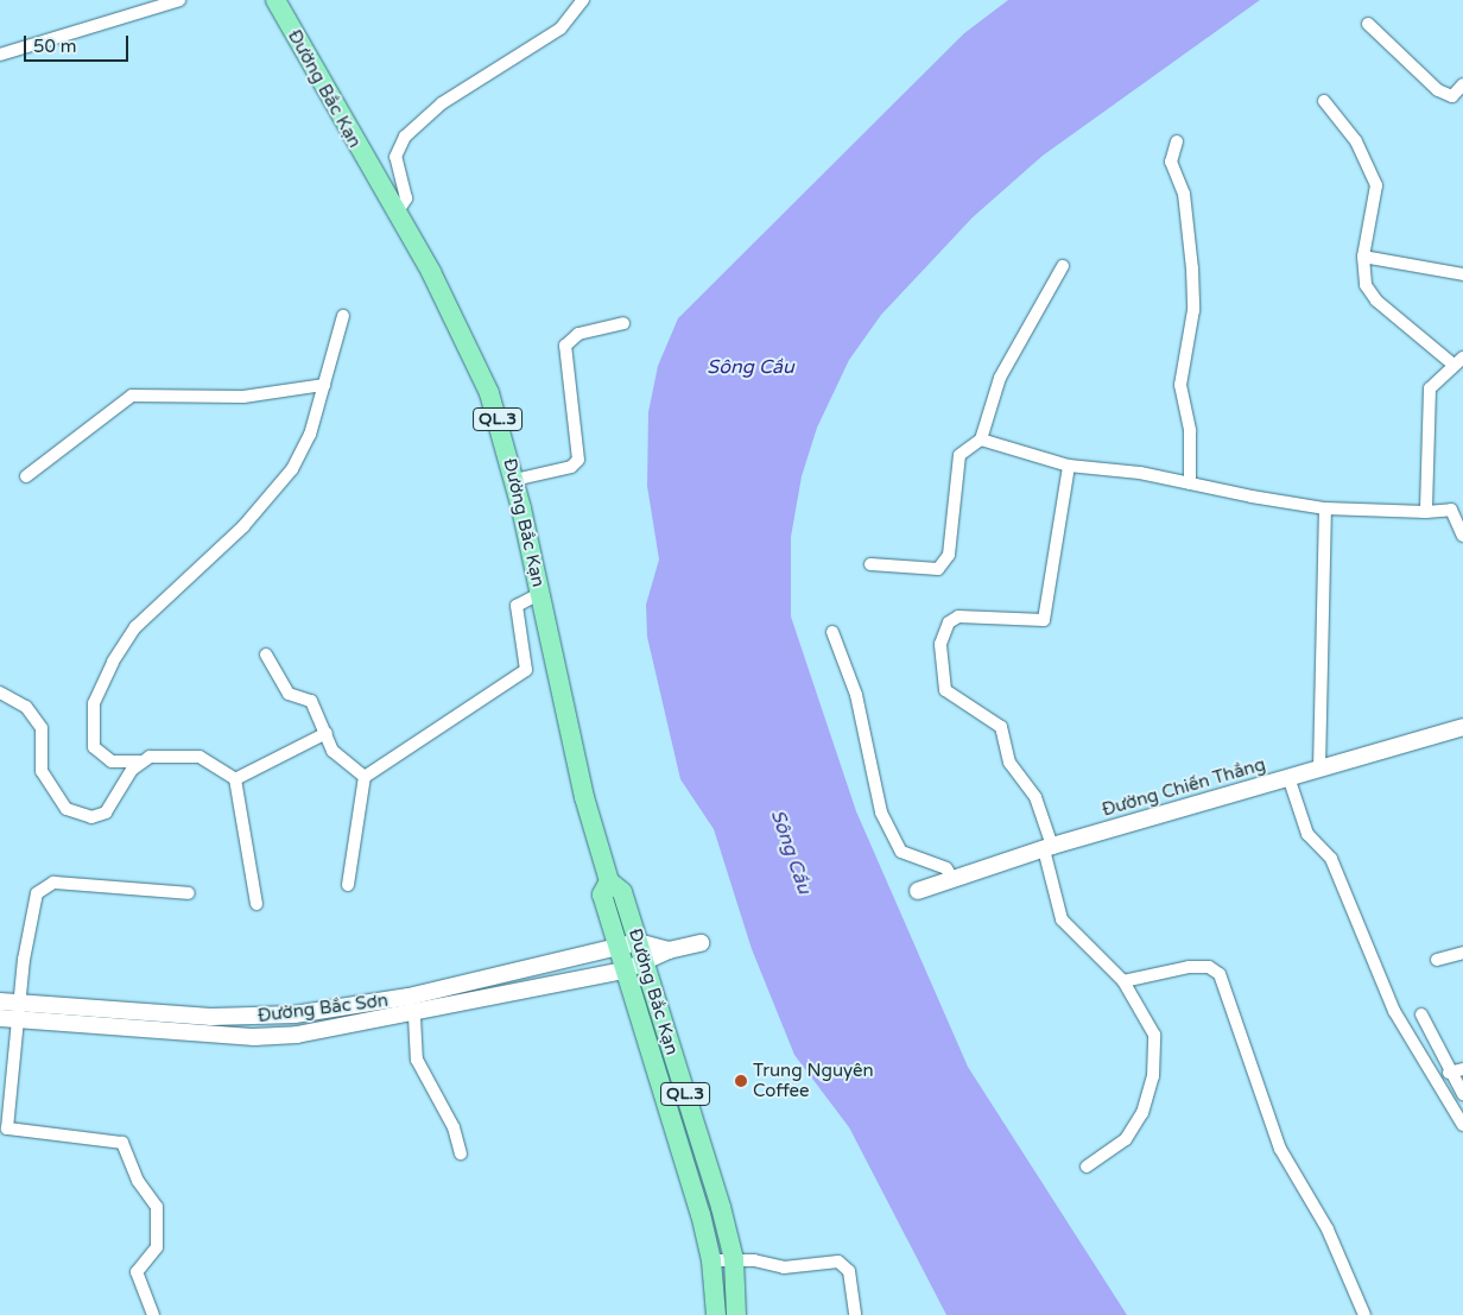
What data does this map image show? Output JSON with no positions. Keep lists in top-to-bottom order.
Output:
{
  "streets": {
    "highway": ["Đường Bắc Kạn", "QL.3"],
    "main road": ["Đường Chiến Thắng", "Đường Bắc Sơn"]
  },
  "crossings": [
    ["Đường Bắc Kạn", "Đường Bắc Sơn"]
  ],
  "water": ["Sông Cầu"],
  "places": ["Trung Nguyên Coffee"],
  "scale_bar": "50 m"
}
